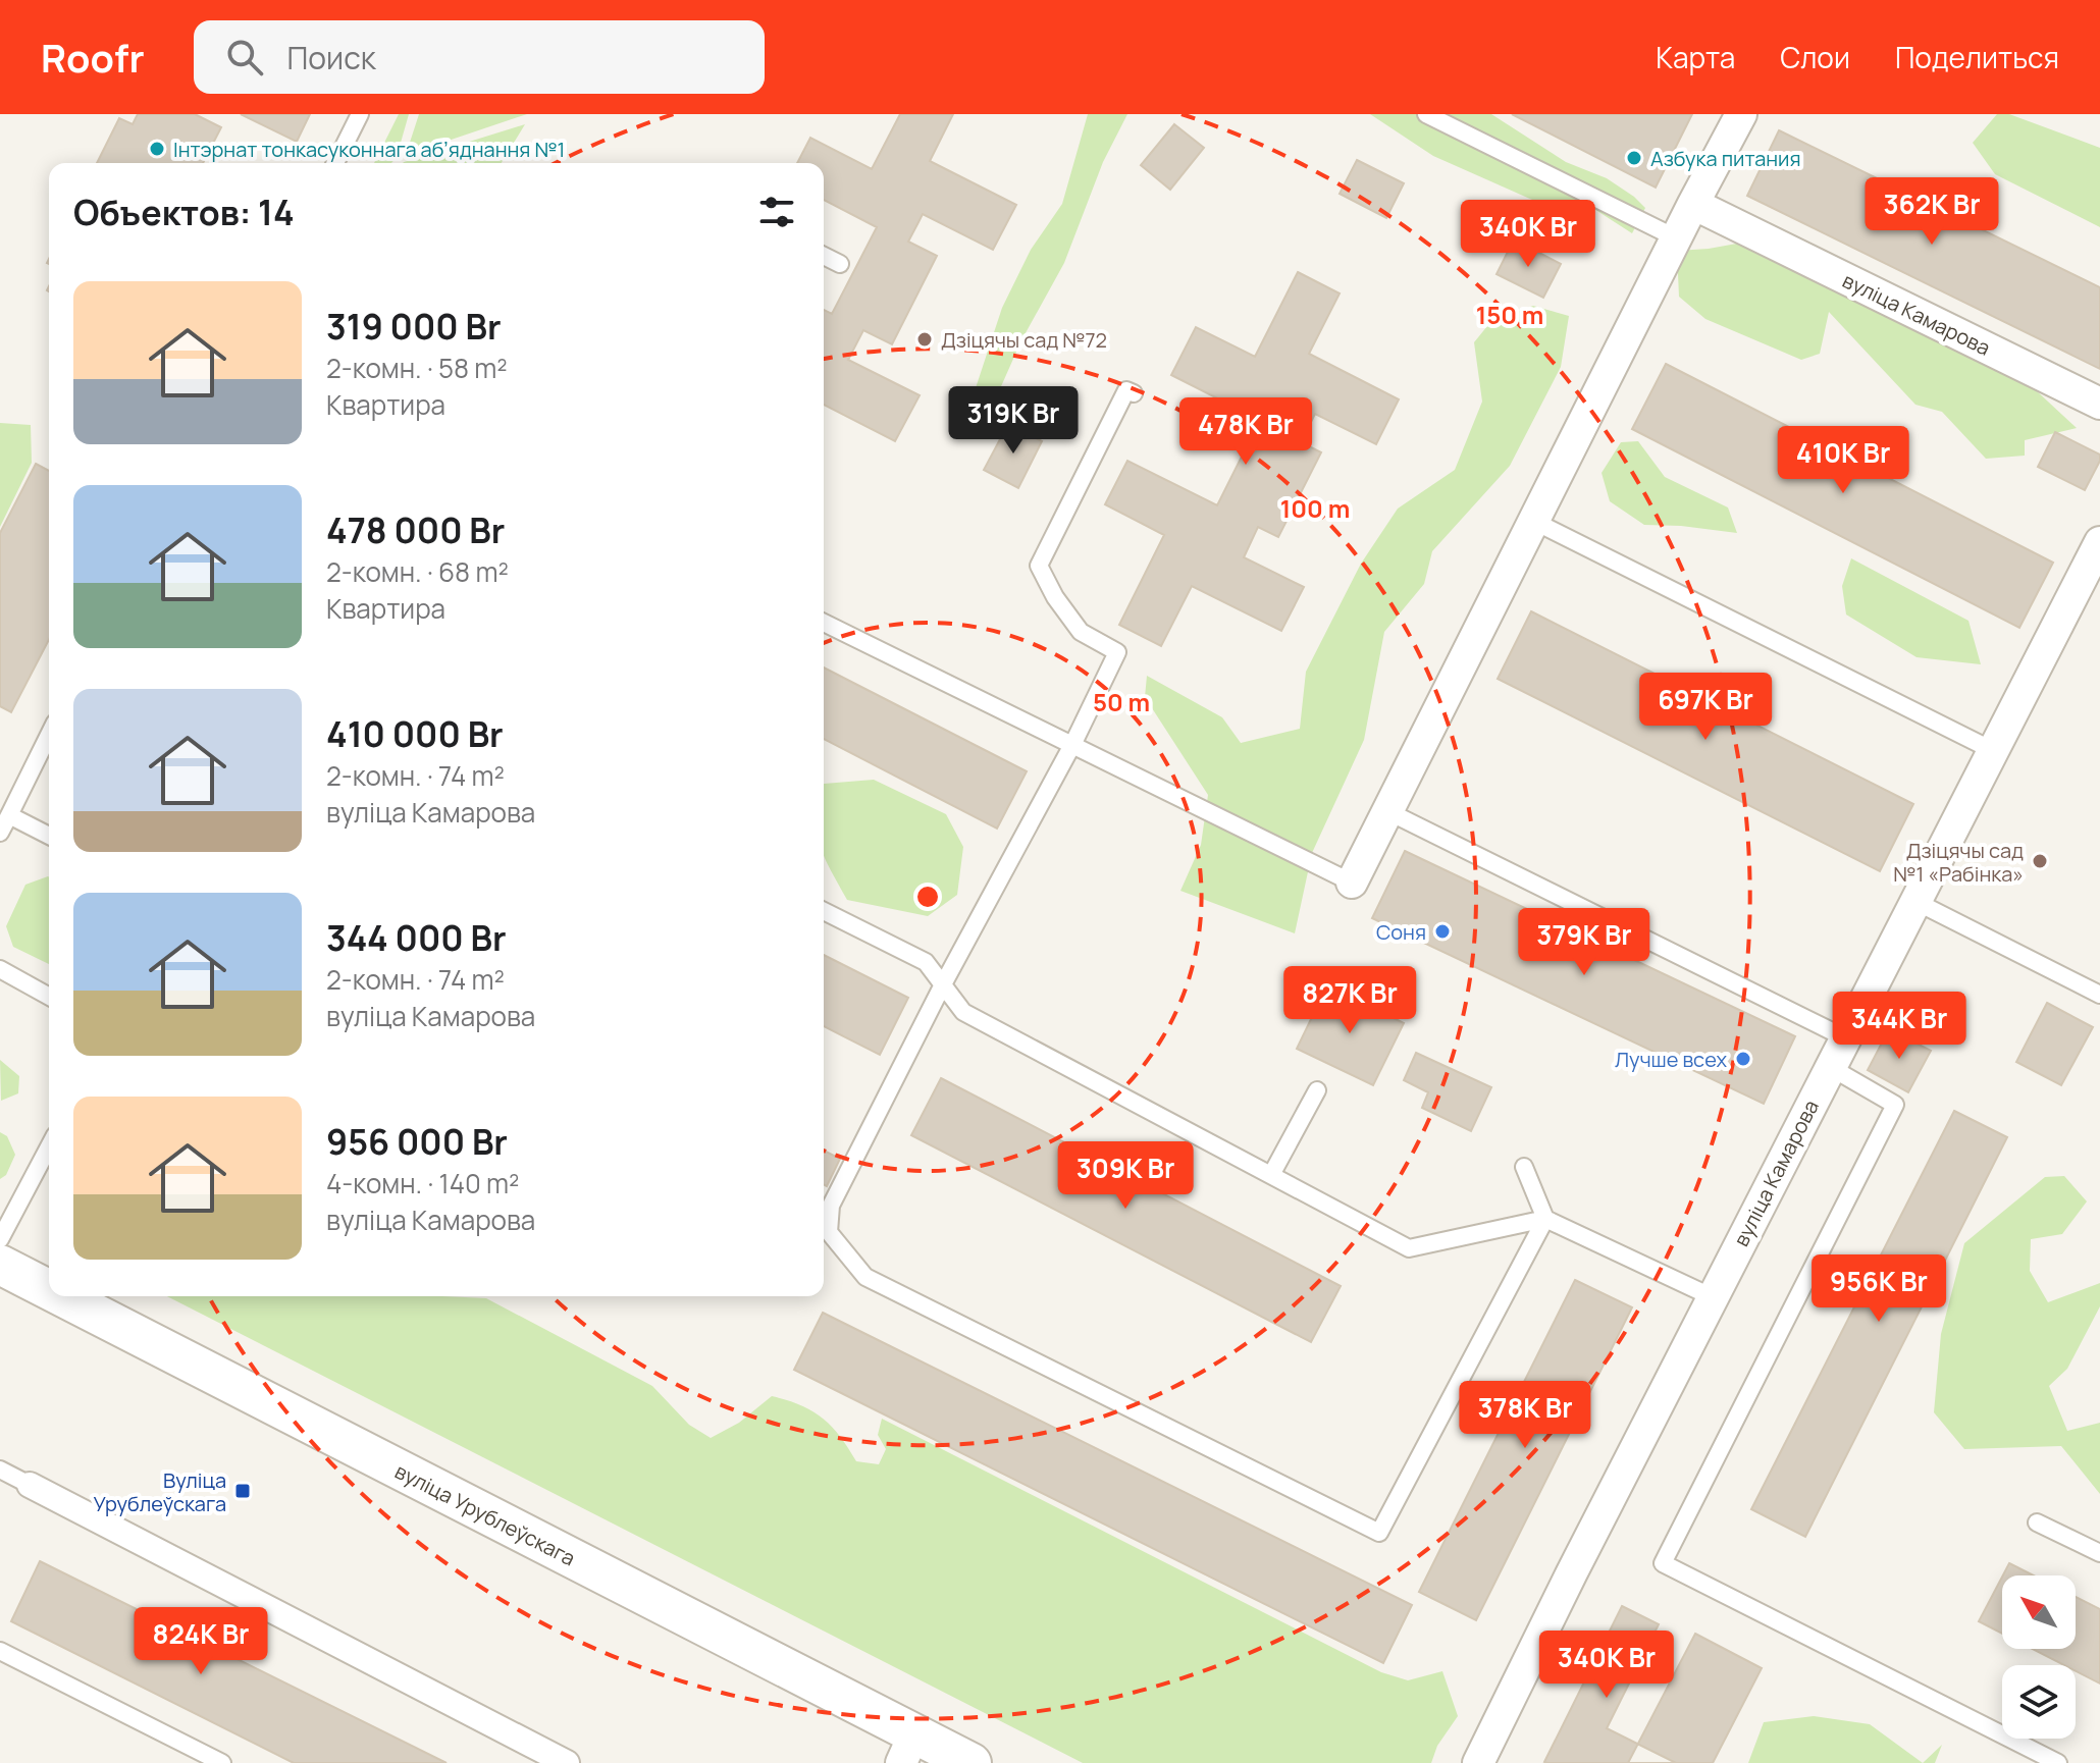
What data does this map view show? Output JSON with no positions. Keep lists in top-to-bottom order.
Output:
{
  "streets": {
    "street": ["вуліца Камарова", "вуліца Урублеўскага"]
  },
  "places": {
    "other": [
      "Інтэрнат тонкасуконнага абʼяднання №1",
      "Азбука питания",
      "Дзіцячы сад №72",
      "Дзіцячы сад №1 «Рабінка»",
      "Соня",
      "Лучше всех"
    ],
    "transit": ["Вуліца Урублеўскага"]
  },
  "north": "top left",
  "page": {
    "header": "Roofr",
    "search": "Поиск",
    "nav": ["Карта", "Слои", "Поделиться"],
    "heading": "Объектов: 14",
    "price": [
      "362K Br",
      "340K Br",
      "319K Br",
      "478K Br",
      "410K Br",
      "697K Br",
      "379K Br",
      "827K Br",
      "344K Br",
      "309K Br",
      "956K Br",
      "378K Br",
      "824K Br",
      "340K Br"
    ],
    "list": [
      {
        "name": "319 000 Br",
        "note": "2-комн. · 58 m² · Квартира"
      },
      {
        "name": "478 000 Br",
        "note": "2-комн. · 68 m² · Квартира"
      },
      {
        "name": "410 000 Br",
        "note": "2-комн. · 74 m² · вуліца Камарова"
      },
      {
        "name": "344 000 Br",
        "note": "2-комн. · 74 m² · вуліца Камарова"
      },
      {
        "name": "956 000 Br",
        "note": "4-комн. · 140 m² · вуліца Камарова"
      }
    ]
  },
  "rings": ["150 m", "100 m", "50 m"]
}
